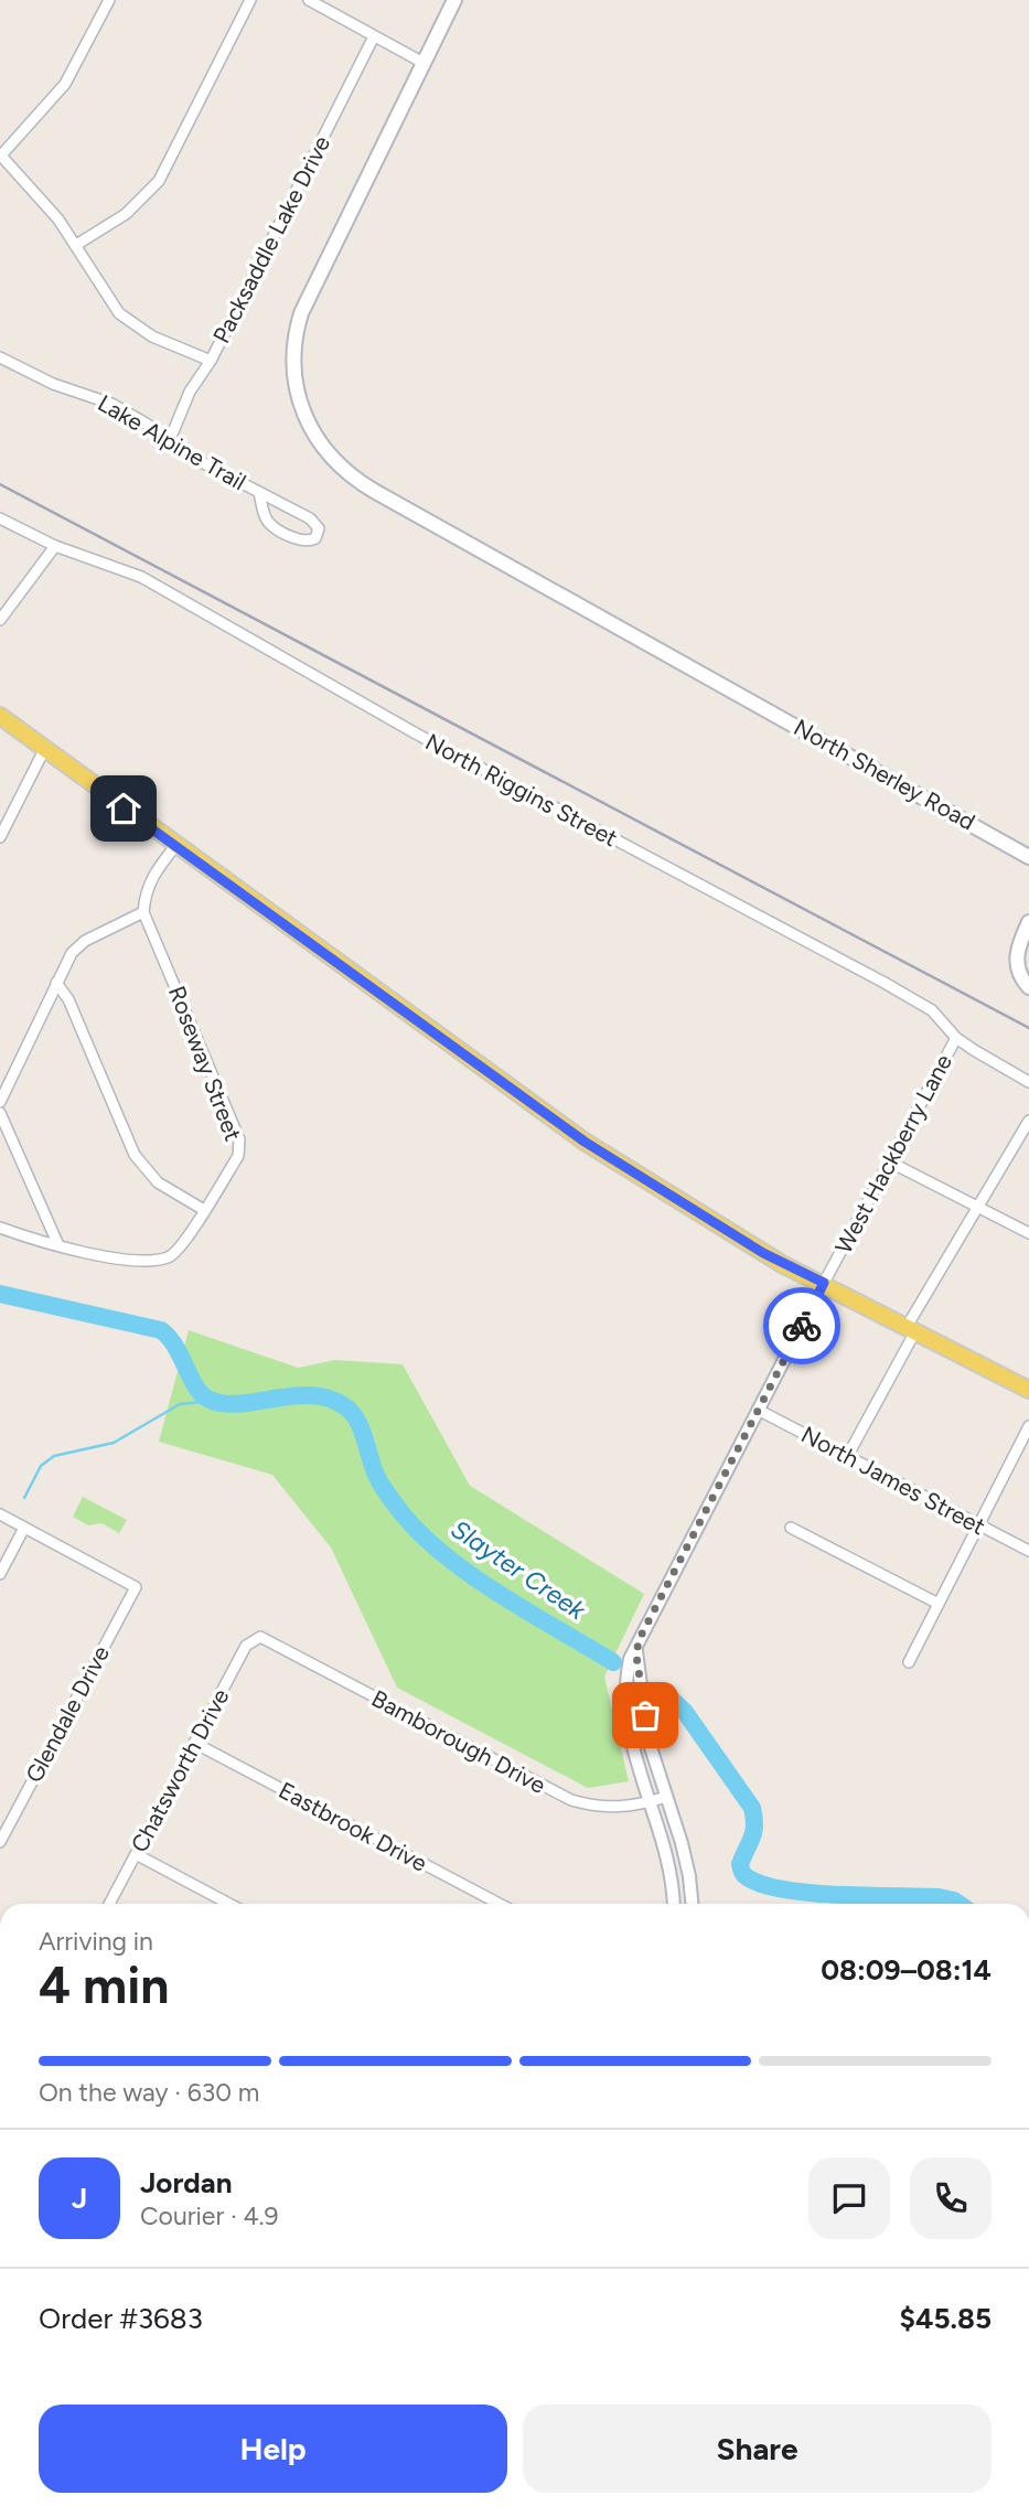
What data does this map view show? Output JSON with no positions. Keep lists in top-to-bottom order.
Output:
{
  "streets": {
    "main road": ["North Sherley Road"],
    "street": [
      "Packsaddle Lake Drive",
      "Lake Alpine Trail",
      "North Riggins Street",
      "Roseway Street",
      "West Hackberry Lane",
      "North James Street",
      "Glendale Drive",
      "Bamborough Drive",
      "Chatsworth Drive",
      "Eastbrook Drive"
    ]
  },
  "crossings": [
    ["Packsaddle Lake Drive", "Lake Alpine Trail"],
    ["North Riggins Street", "West Hackberry Lane"],
    ["West Hackberry Lane", "North James Street"],
    ["West Hackberry Lane", "Bamborough Drive"],
    ["Bamborough Drive", "Chatsworth Drive"],
    ["Chatsworth Drive", "Eastbrook Drive"]
  ],
  "water": ["Slayter Creek"],
  "page": {
    "heading": ["4 min", "Arriving in", "08:09–08:14"],
    "panel": [
      "Jordan",
      "Courier · 4.9",
      "Order #3683",
      "$45.85"
    ],
    "bar": "On the way · 630 m",
    "round": "J",
    "buttons": ["Help", "Share"]
  }
}
